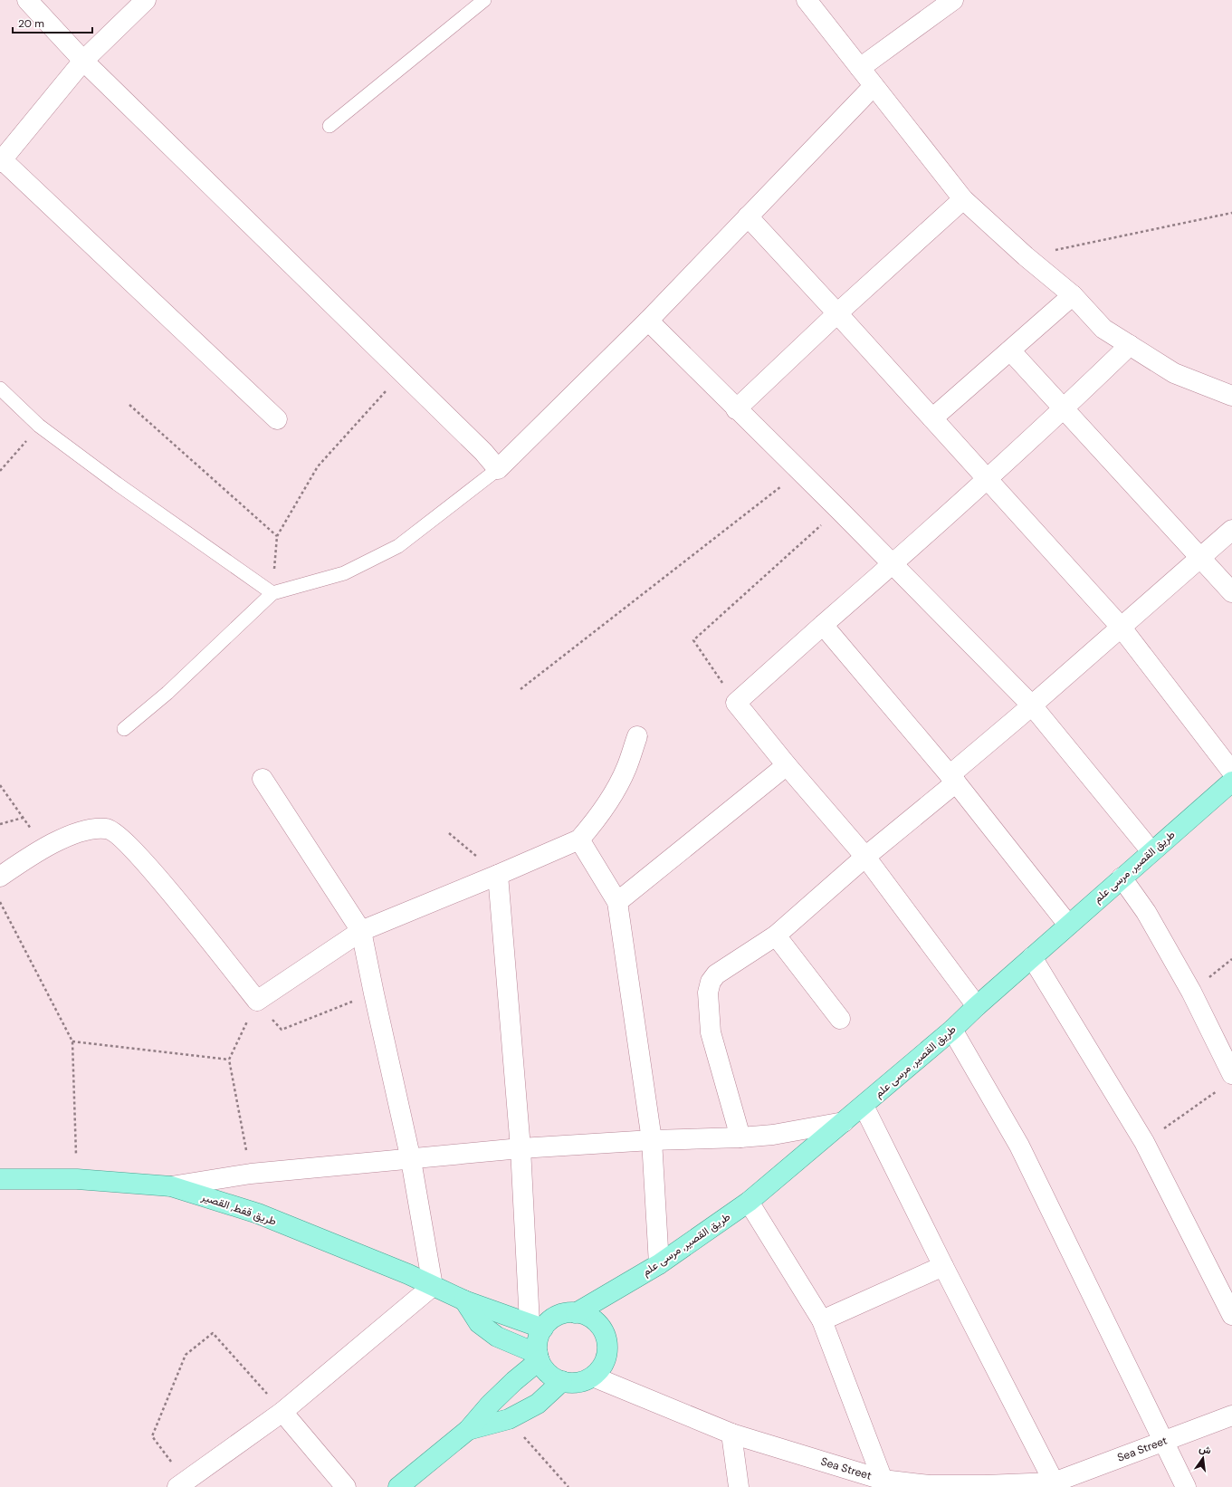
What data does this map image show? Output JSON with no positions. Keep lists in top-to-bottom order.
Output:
{
  "streets": {
    "main road": ["طريق القصير, مرسى علم", "طريق قفط, القصير"],
    "street": ["Sea Street"]
  },
  "crossings": [
    ["طريق القصير, مرسى علم", "طريق قفط, القصير"],
    ["طريق القصير, مرسى علم", "Sea Street"],
    ["طريق قفط, القصير", "Sea Street"]
  ],
  "scale_bar": "20 m",
  "north": "top"
}
